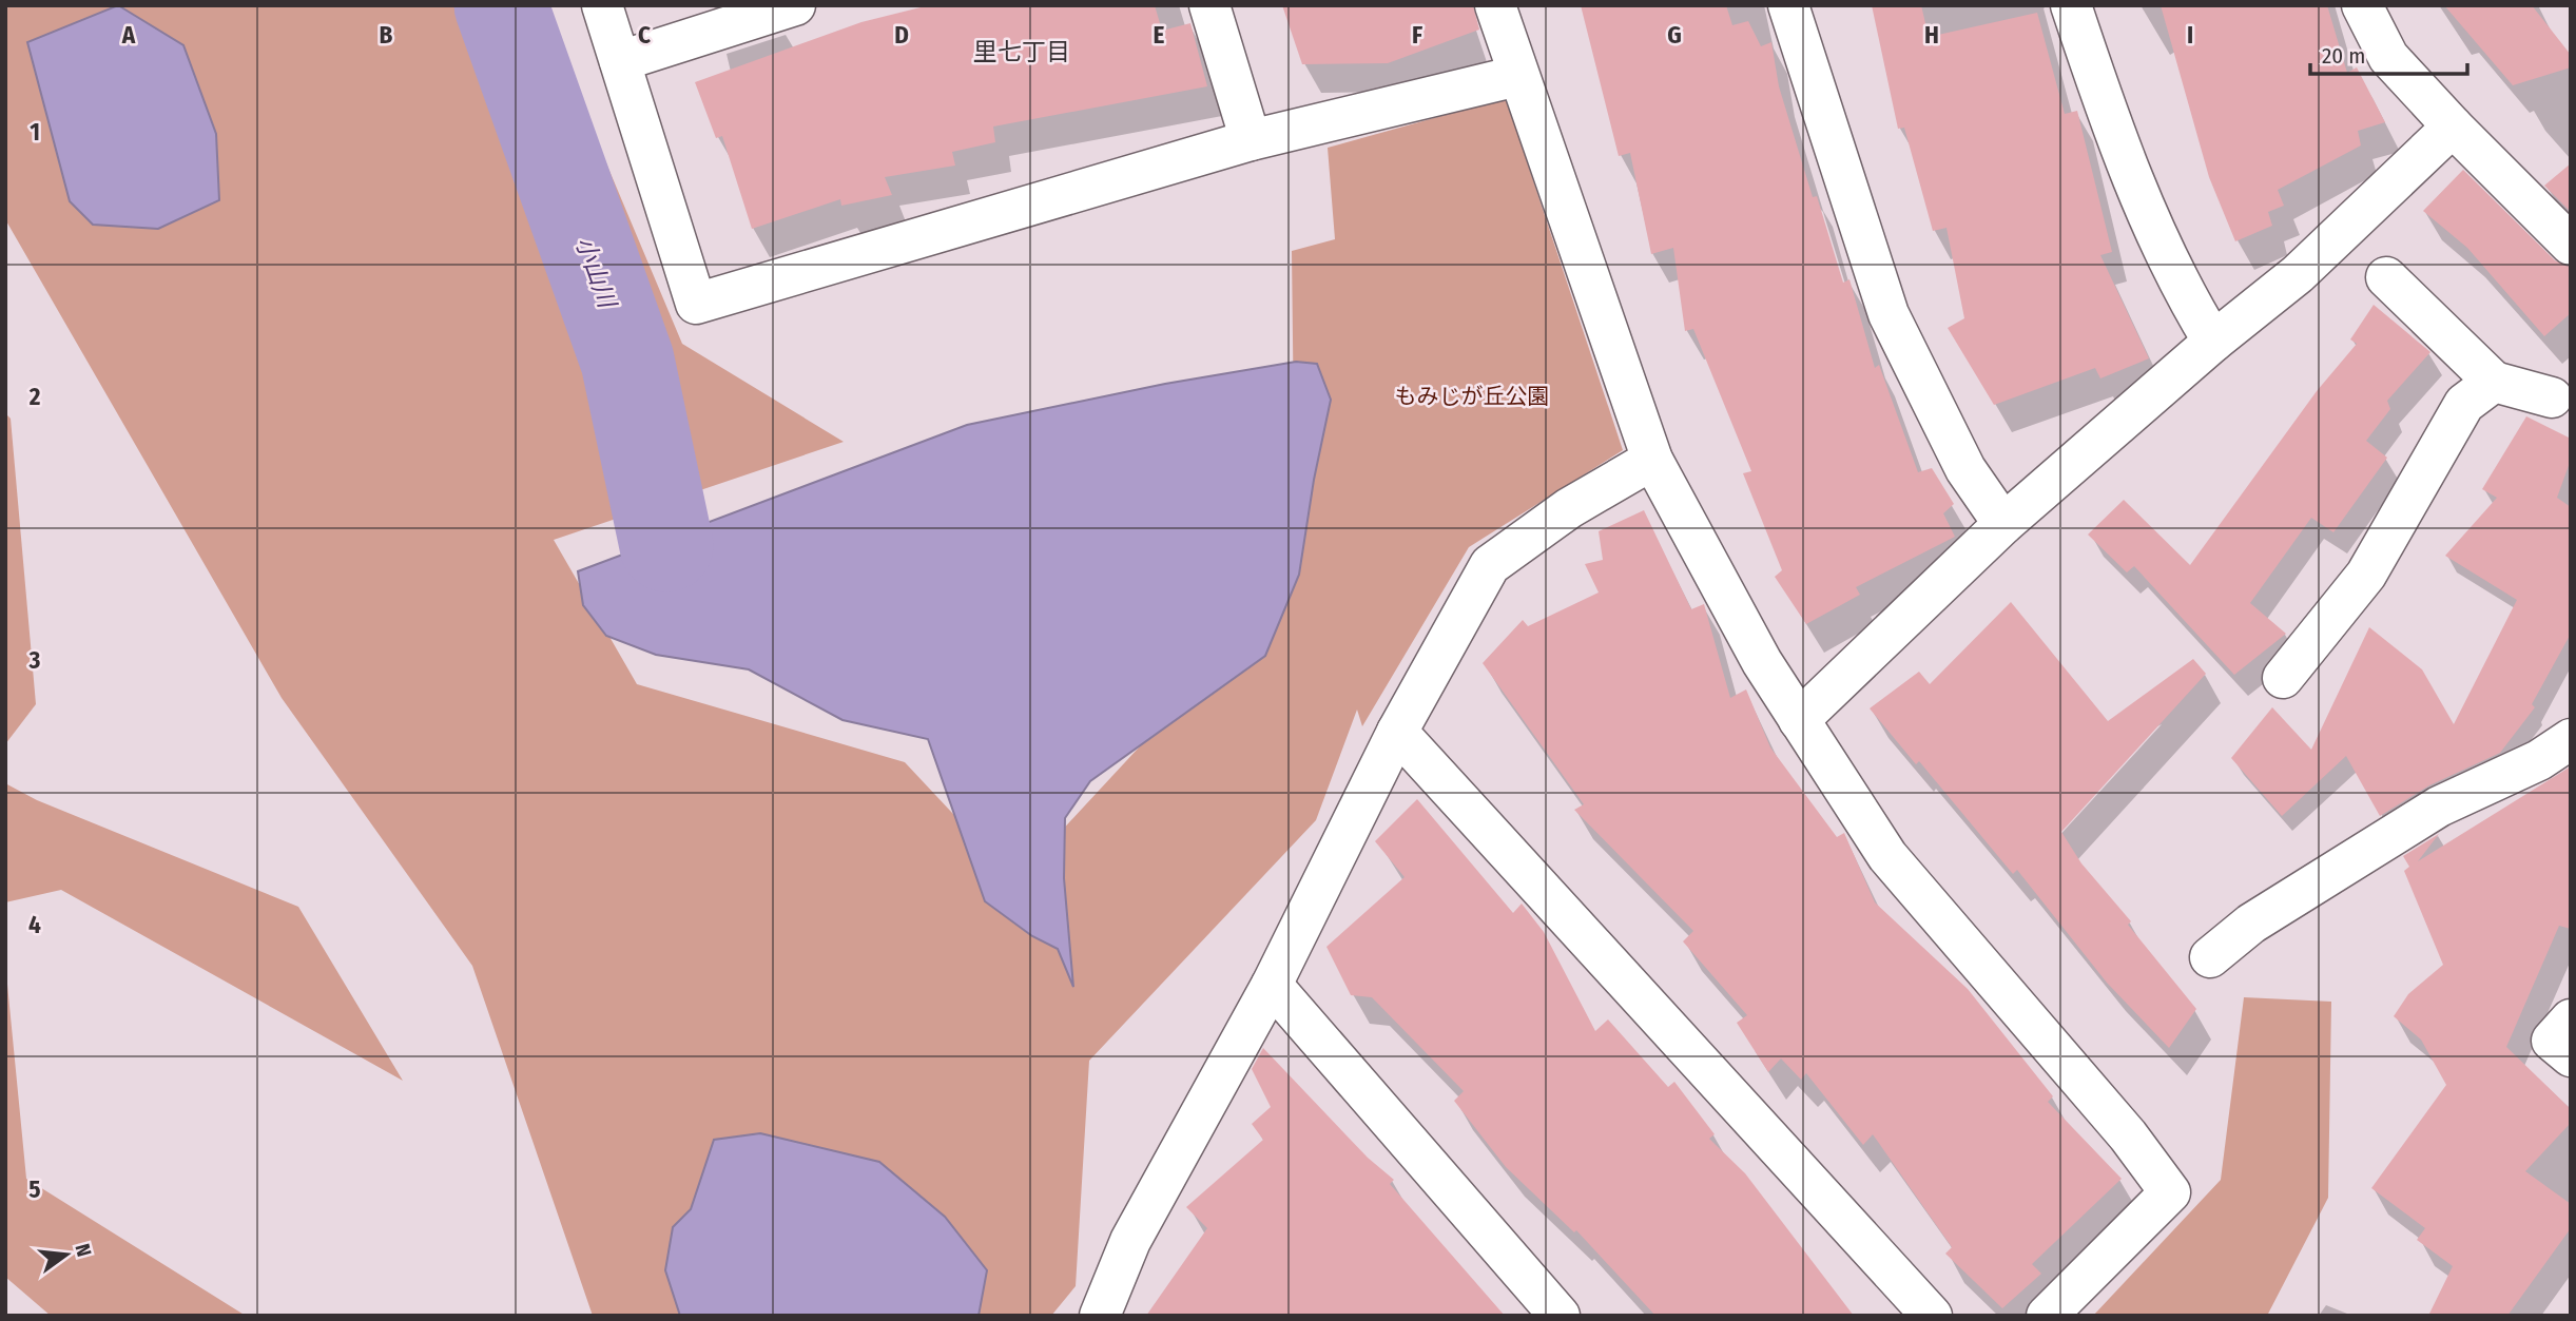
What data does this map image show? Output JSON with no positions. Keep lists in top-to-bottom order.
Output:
{
  "districts": ["里七丁目"],
  "water": ["小山川"],
  "parks": ["もみじが丘公園"],
  "scale_bar": "20 m",
  "north": "right",
  "grid": {
    "columns": [
      "A",
      "B",
      "C",
      "D",
      "E",
      "F",
      "G",
      "H",
      "I"
    ],
    "rows": [
      "1",
      "2",
      "3",
      "4",
      "5"
    ]
  }
}
